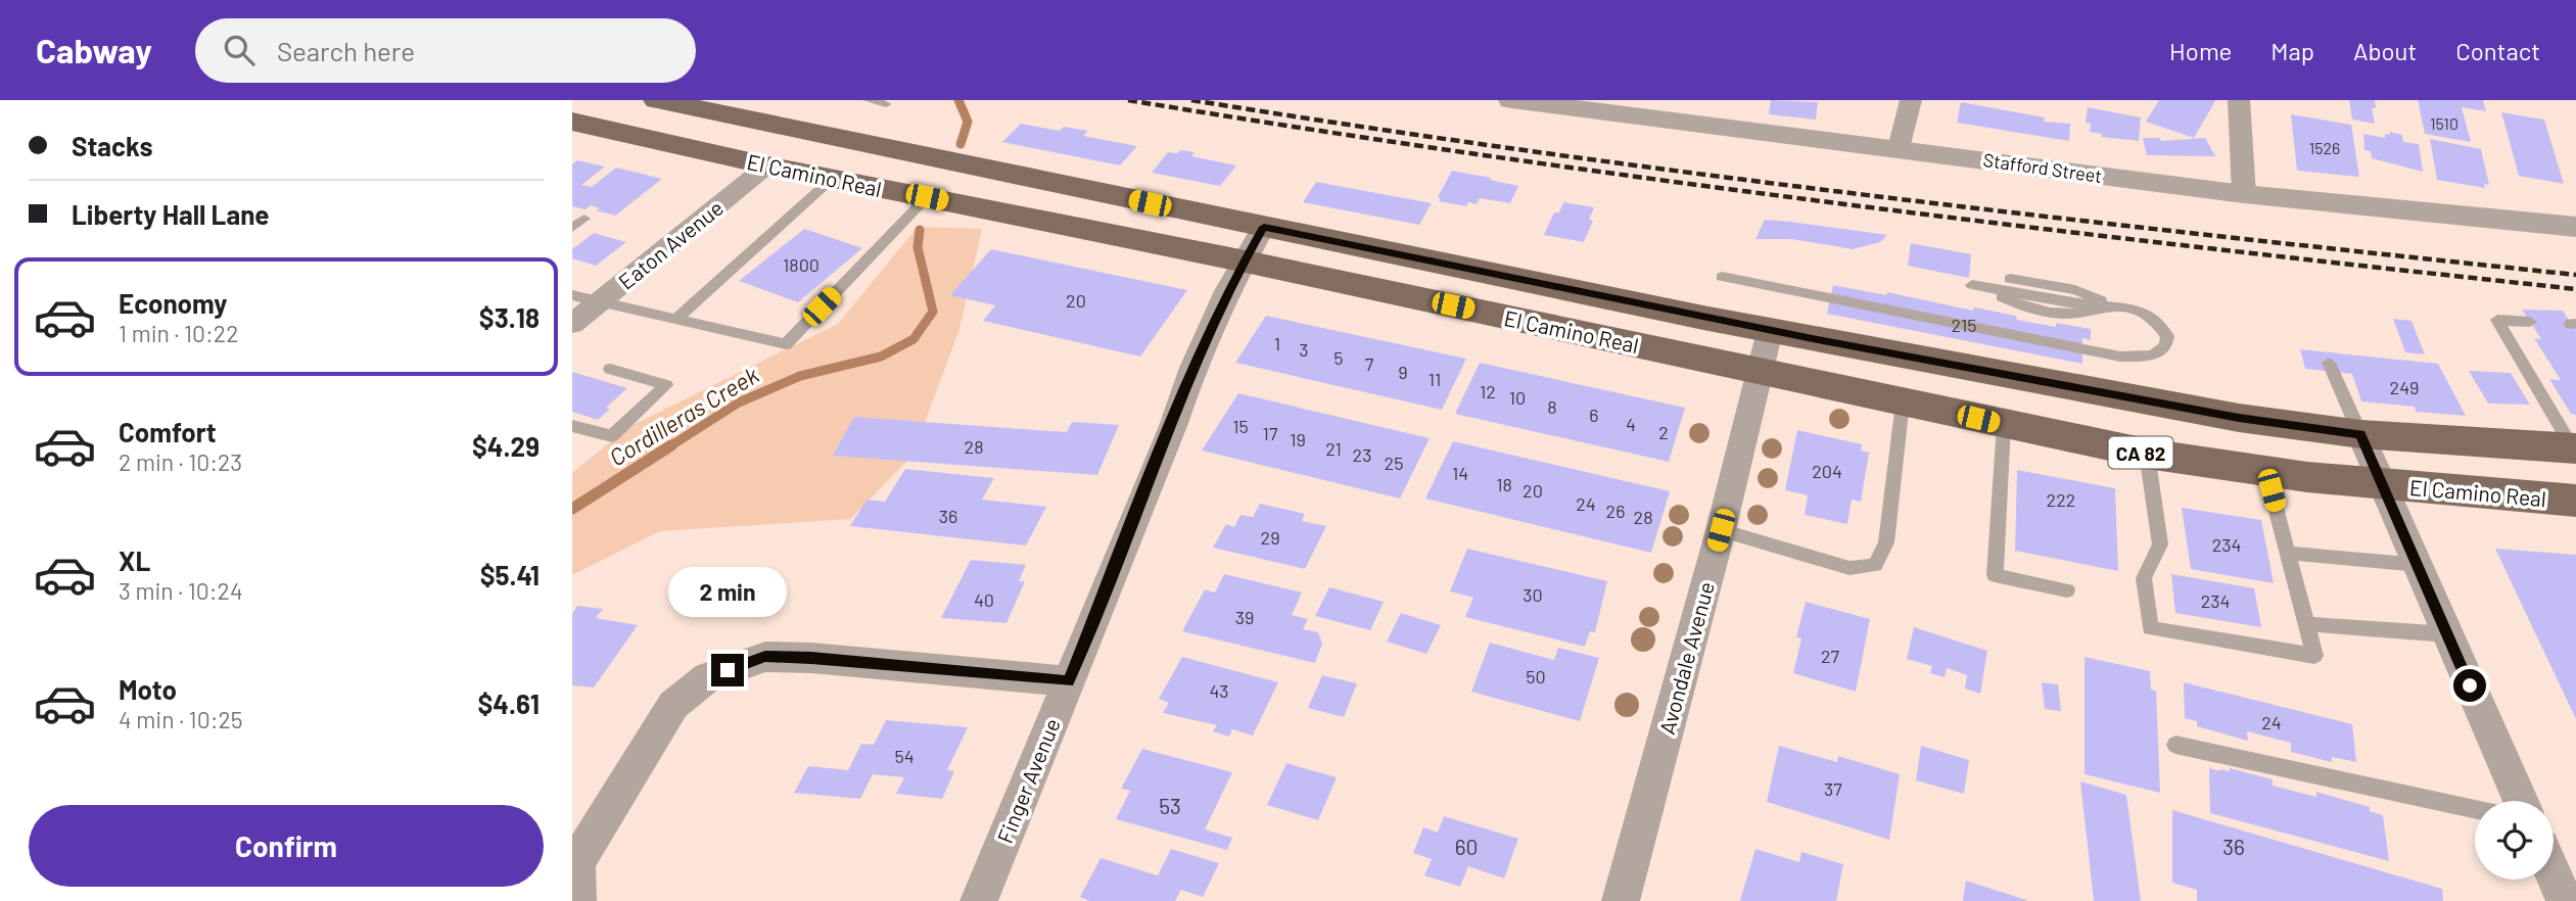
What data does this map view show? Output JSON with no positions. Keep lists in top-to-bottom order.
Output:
{
  "streets": {
    "main road": ["El Camino Real", "CA 82"],
    "street": [
      "Stafford Street",
      "Eaton Avenue",
      "Avondale Avenue",
      "Finger Avenue"
    ]
  },
  "crossings": [
    ["El Camino Real", "Eaton Avenue"],
    ["El Camino Real", "Avondale Avenue"],
    ["El Camino Real", "Finger Avenue"]
  ],
  "water": ["Cordilleras Creek"],
  "house_numbers": [
    "1510",
    "1526",
    "1800",
    "20",
    "215",
    "1",
    "3",
    "5",
    "7",
    "9",
    "11",
    "249",
    "12",
    "10",
    "8",
    "6",
    "4",
    "15",
    "2",
    "17",
    "19",
    "28",
    "21",
    "23",
    "25",
    "204",
    "14",
    "18",
    "20",
    "222",
    "24",
    "26",
    "36",
    "28",
    "29",
    "234",
    "30",
    "40",
    "234",
    "39",
    "27",
    "50",
    "43",
    "24",
    "54",
    "37",
    "53",
    "60",
    "36"
  ],
  "page": {
    "header": "Cabway",
    "search": "Search here",
    "nav": [
      "Home",
      "Map",
      "About",
      "Contact"
    ],
    "banner": ["Stacks", "Liberty Hall Lane"],
    "list": [
      {
        "name": "Economy",
        "note": "1 min · 10:22",
        "value": "$3.18"
      },
      {
        "name": "Comfort",
        "note": "2 min · 10:23",
        "value": "$4.29"
      },
      {
        "name": "XL",
        "note": "3 min · 10:24",
        "value": "$5.41"
      },
      {
        "name": "Moto",
        "note": "4 min · 10:25",
        "value": "$4.61"
      }
    ],
    "bubble": "2 min",
    "buttons": "Confirm"
  }
}
